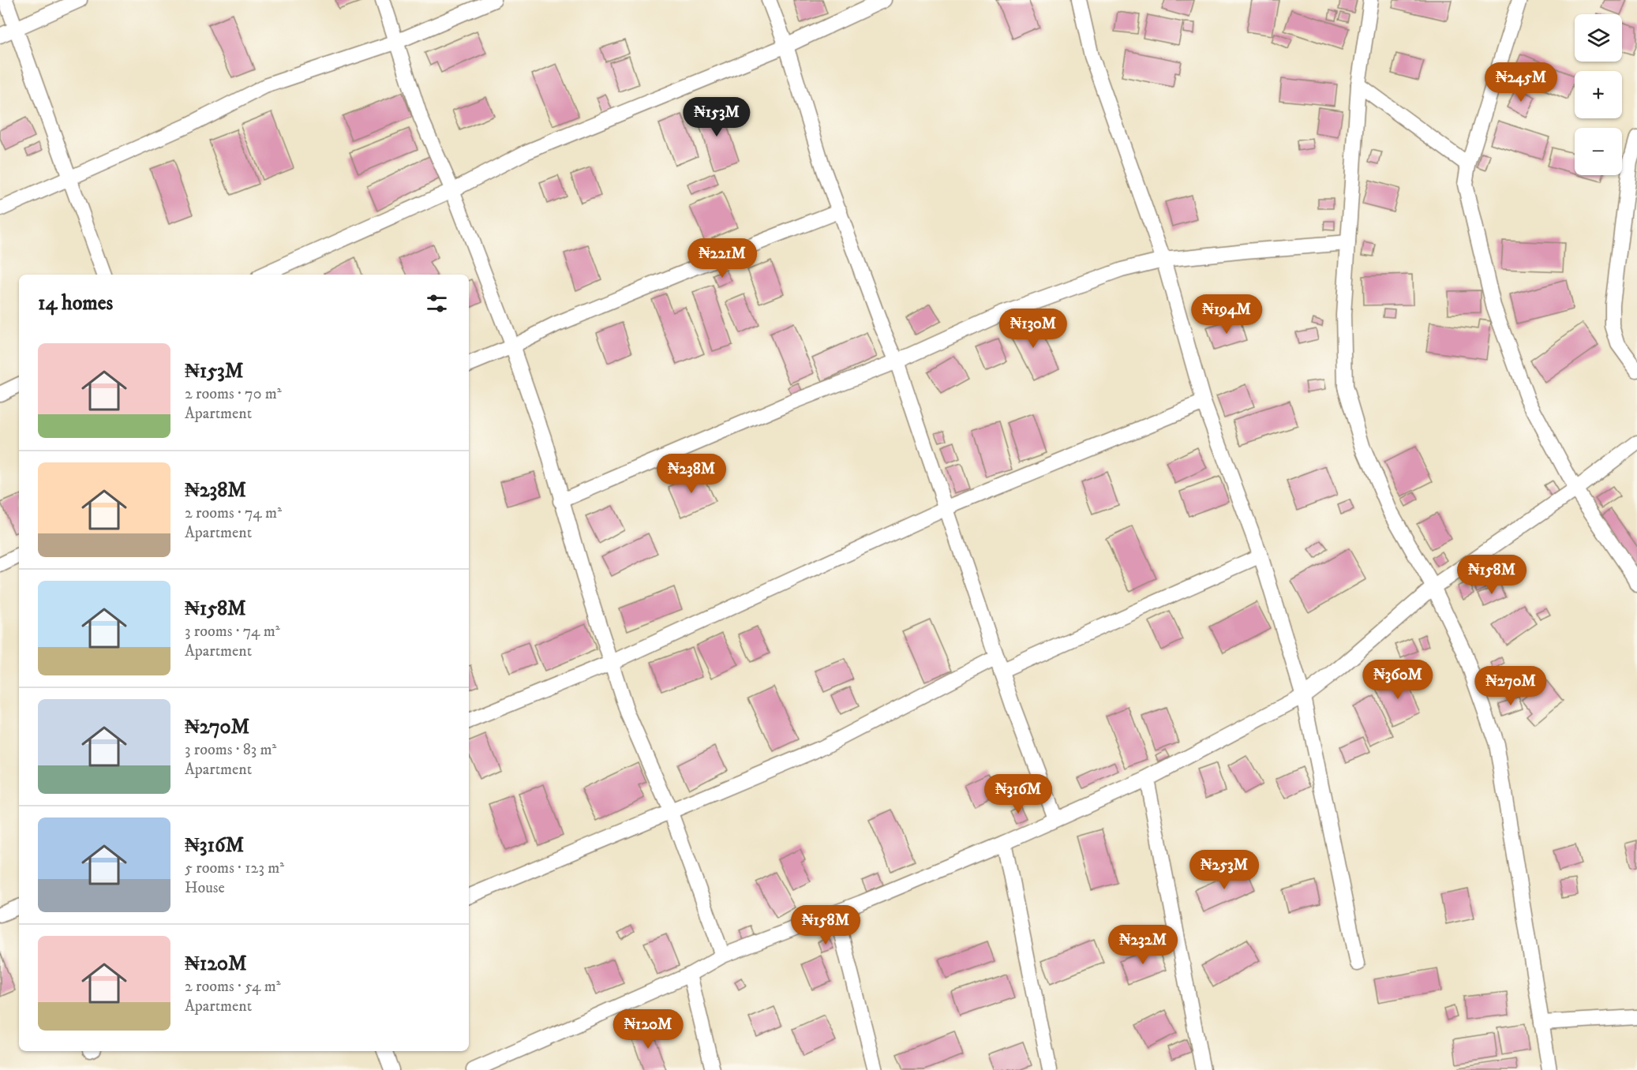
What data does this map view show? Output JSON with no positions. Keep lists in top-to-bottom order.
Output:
{
  "page": {
    "map_buttons": ["+", "−"],
    "price": [
      "₦245M",
      "₦153M",
      "₦221M",
      "₦194M",
      "₦130M",
      "₦238M",
      "₦158M",
      "₦360M",
      "₦270M",
      "₦316M",
      "₦253M",
      "₦158M",
      "₦232M",
      "₦120M"
    ],
    "heading": "14 homes",
    "list": [
      {
        "name": "₦153M",
        "note": "2 rooms · 70 m² · Apartment"
      },
      {
        "name": "₦238M",
        "note": "2 rooms · 74 m² · Apartment"
      },
      {
        "name": "₦158M",
        "note": "3 rooms · 74 m² · Apartment"
      },
      {
        "name": "₦270M",
        "note": "3 rooms · 83 m² · Apartment"
      },
      {
        "name": "₦316M",
        "note": "5 rooms · 123 m² · House"
      },
      {
        "name": "₦120M",
        "note": "2 rooms · 54 m² · Apartment"
      }
    ]
  }
}
